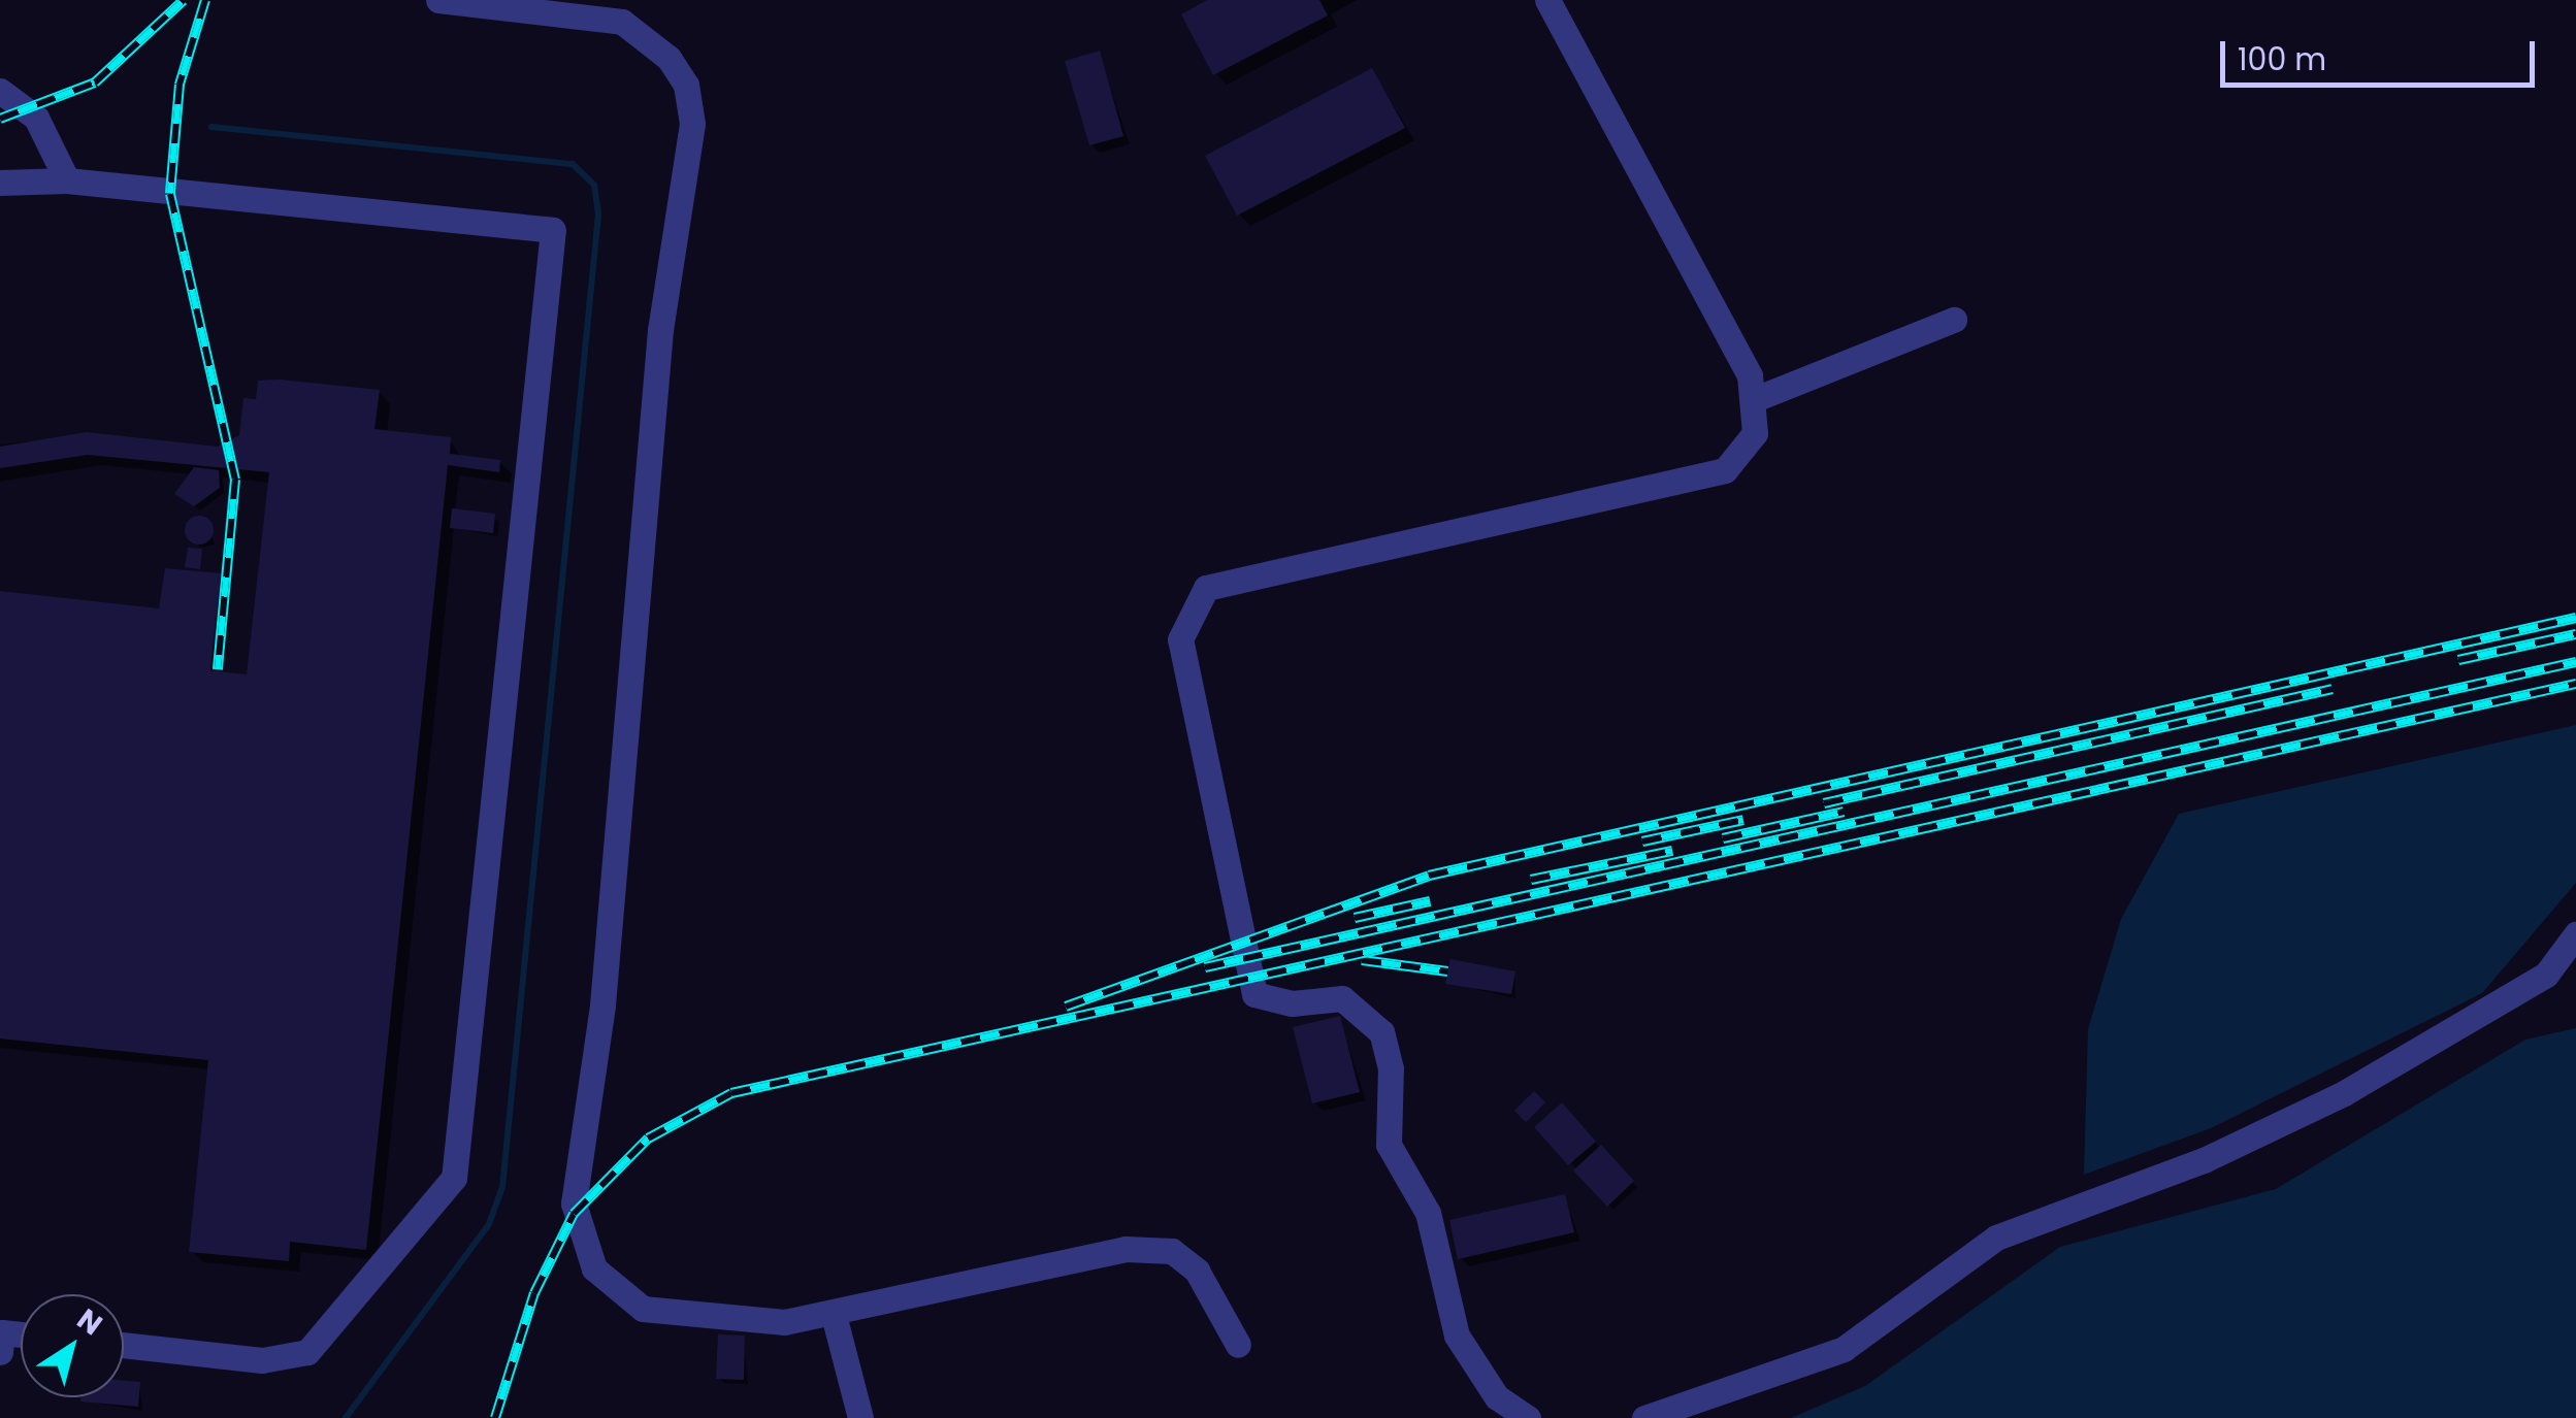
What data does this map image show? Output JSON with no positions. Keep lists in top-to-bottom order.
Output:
{
  "scale_bar": "100 m",
  "north": "top right"
}
